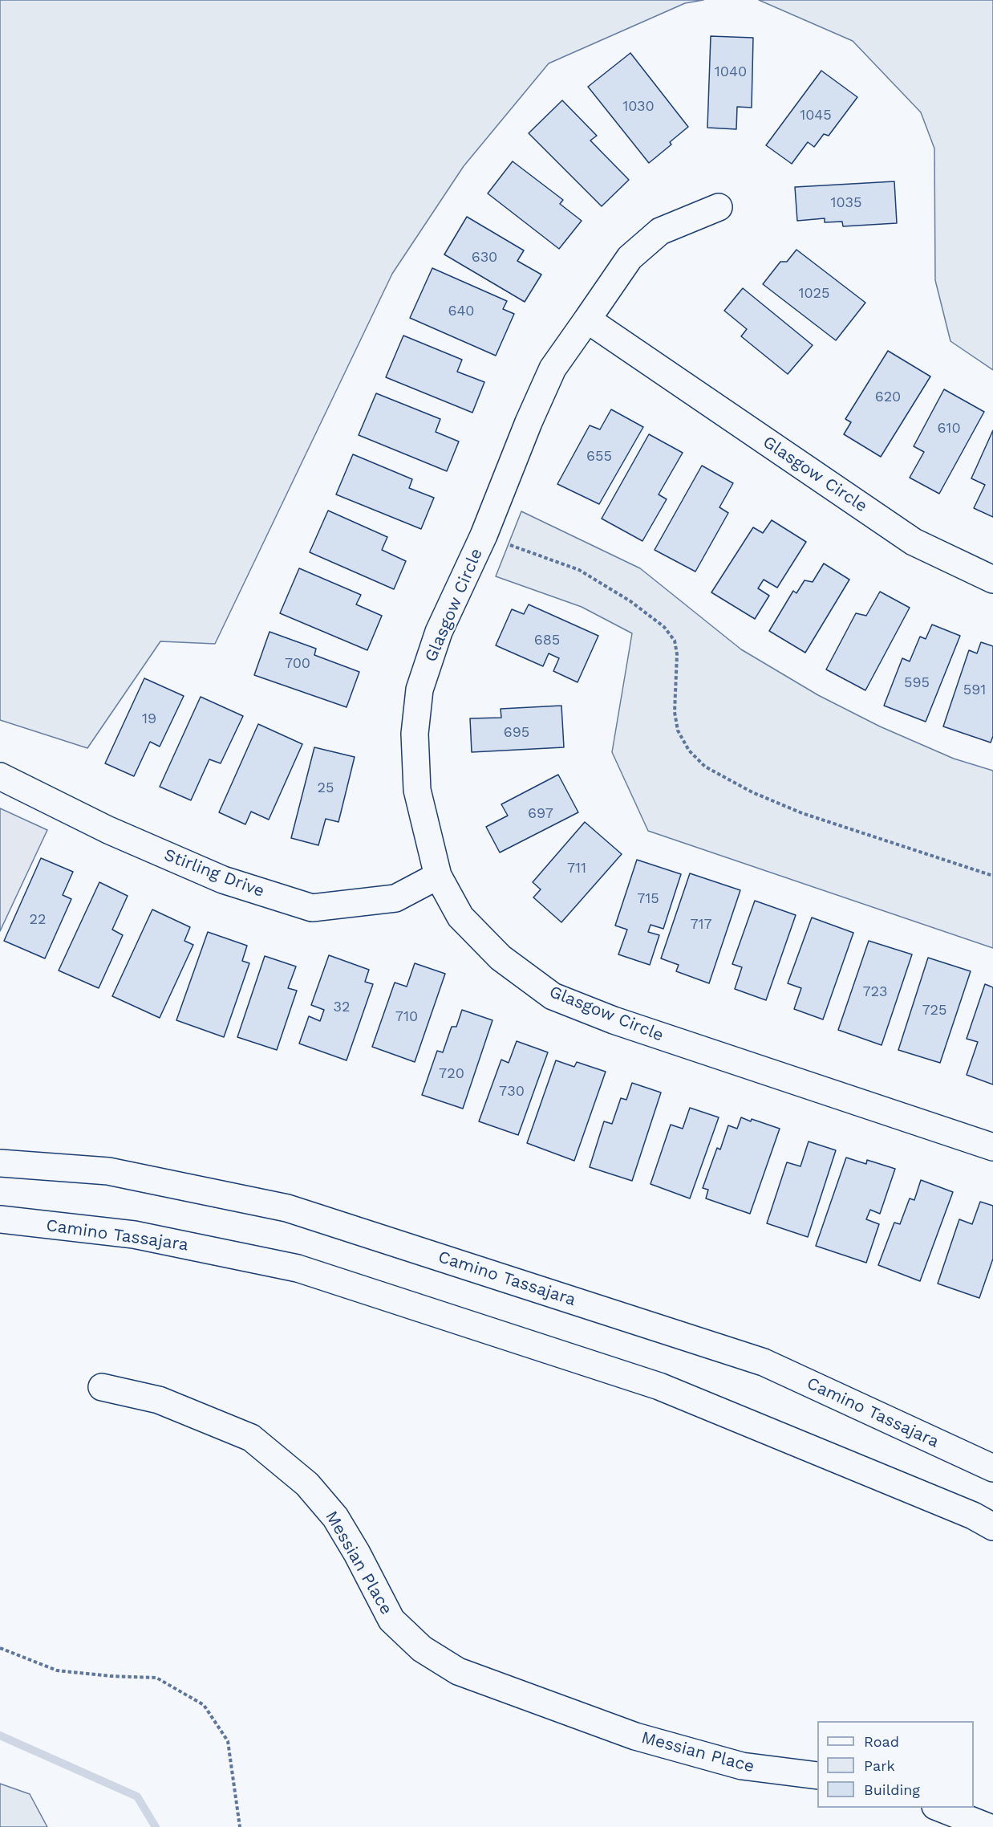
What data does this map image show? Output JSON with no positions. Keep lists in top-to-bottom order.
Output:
{
  "streets": {
    "street": [
      "Glasgow Circle",
      "Stirling Drive",
      "Camino Tassajara",
      "Messian Place"
    ]
  },
  "crossings": [
    ["Glasgow Circle", "Stirling Drive"]
  ],
  "house_numbers": [
    "1040",
    "1030",
    "1045",
    "1035",
    "630",
    "1025",
    "640",
    "620",
    "610",
    "655",
    "685",
    "700",
    "595",
    "591",
    "19",
    "695",
    "25",
    "697",
    "711",
    "715",
    "22",
    "717",
    "723",
    "32",
    "725",
    "710",
    "720",
    "730"
  ],
  "legend": ["Road", "Park", "Building"]
}
